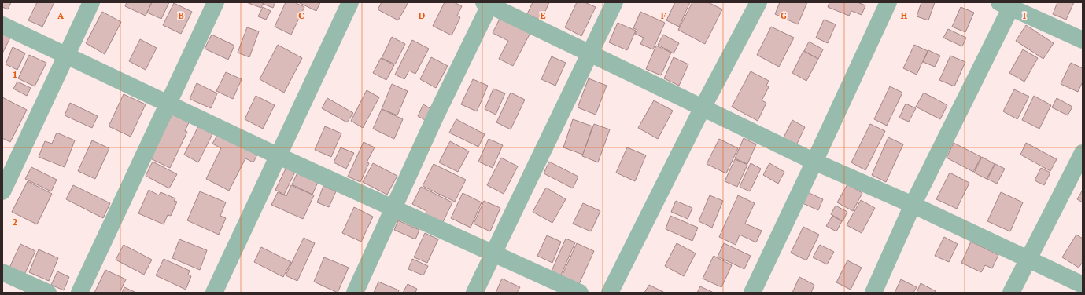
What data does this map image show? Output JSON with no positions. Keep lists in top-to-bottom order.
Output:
{
  "grid": {
    "columns": [
      "A",
      "B",
      "C",
      "D",
      "E",
      "F",
      "G",
      "H",
      "I"
    ],
    "rows": ["1", "2"]
  }
}
